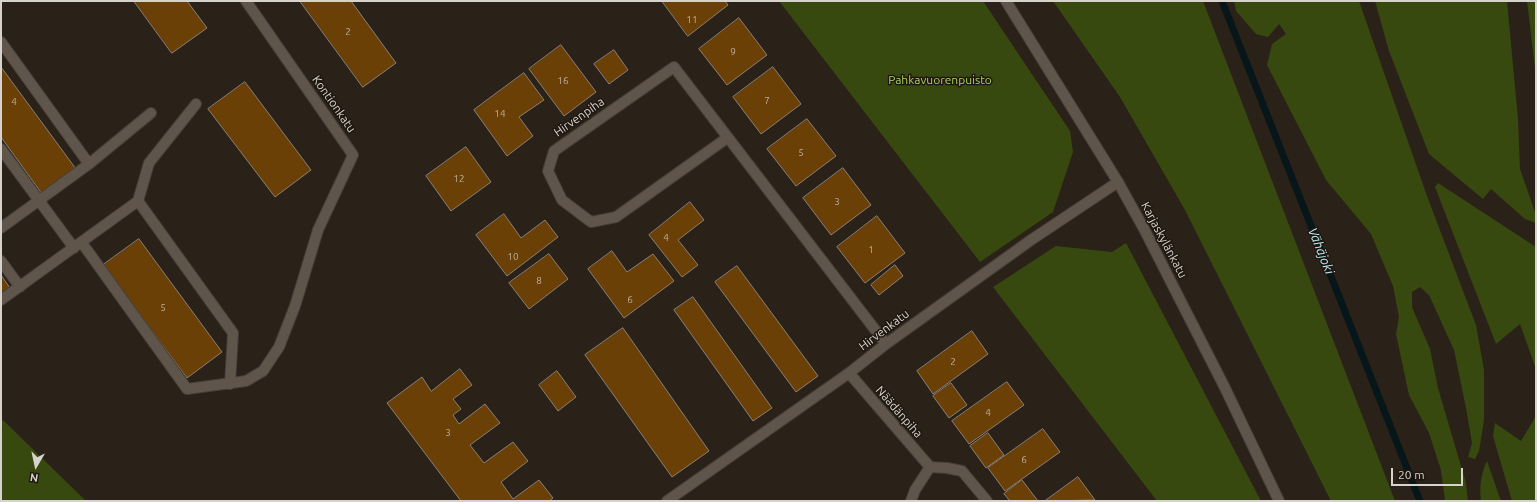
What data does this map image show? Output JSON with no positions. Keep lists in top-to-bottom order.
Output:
{
  "streets": {
    "street": [
      "Kontionkatu",
      "Hirvenpiha",
      "Karjaskylänkatu",
      "Hirvenkatu",
      "Näädänpiha"
    ]
  },
  "crossings": [
    ["Hirvenpiha", "Hirvenkatu"],
    ["Karjaskylänkatu", "Hirvenkatu"],
    ["Hirvenkatu", "Näädänpiha"]
  ],
  "water": ["Vähäjoki"],
  "parks": ["Pahkavuorenpuisto"],
  "house_numbers": [
    "11",
    "2",
    "9",
    "16",
    "7",
    "4",
    "14",
    "5",
    "12",
    "3",
    "4",
    "1",
    "10",
    "8",
    "6",
    "5",
    "2",
    "4",
    "3",
    "6"
  ],
  "scale_bar": "20 m",
  "north": "bottom"
}
